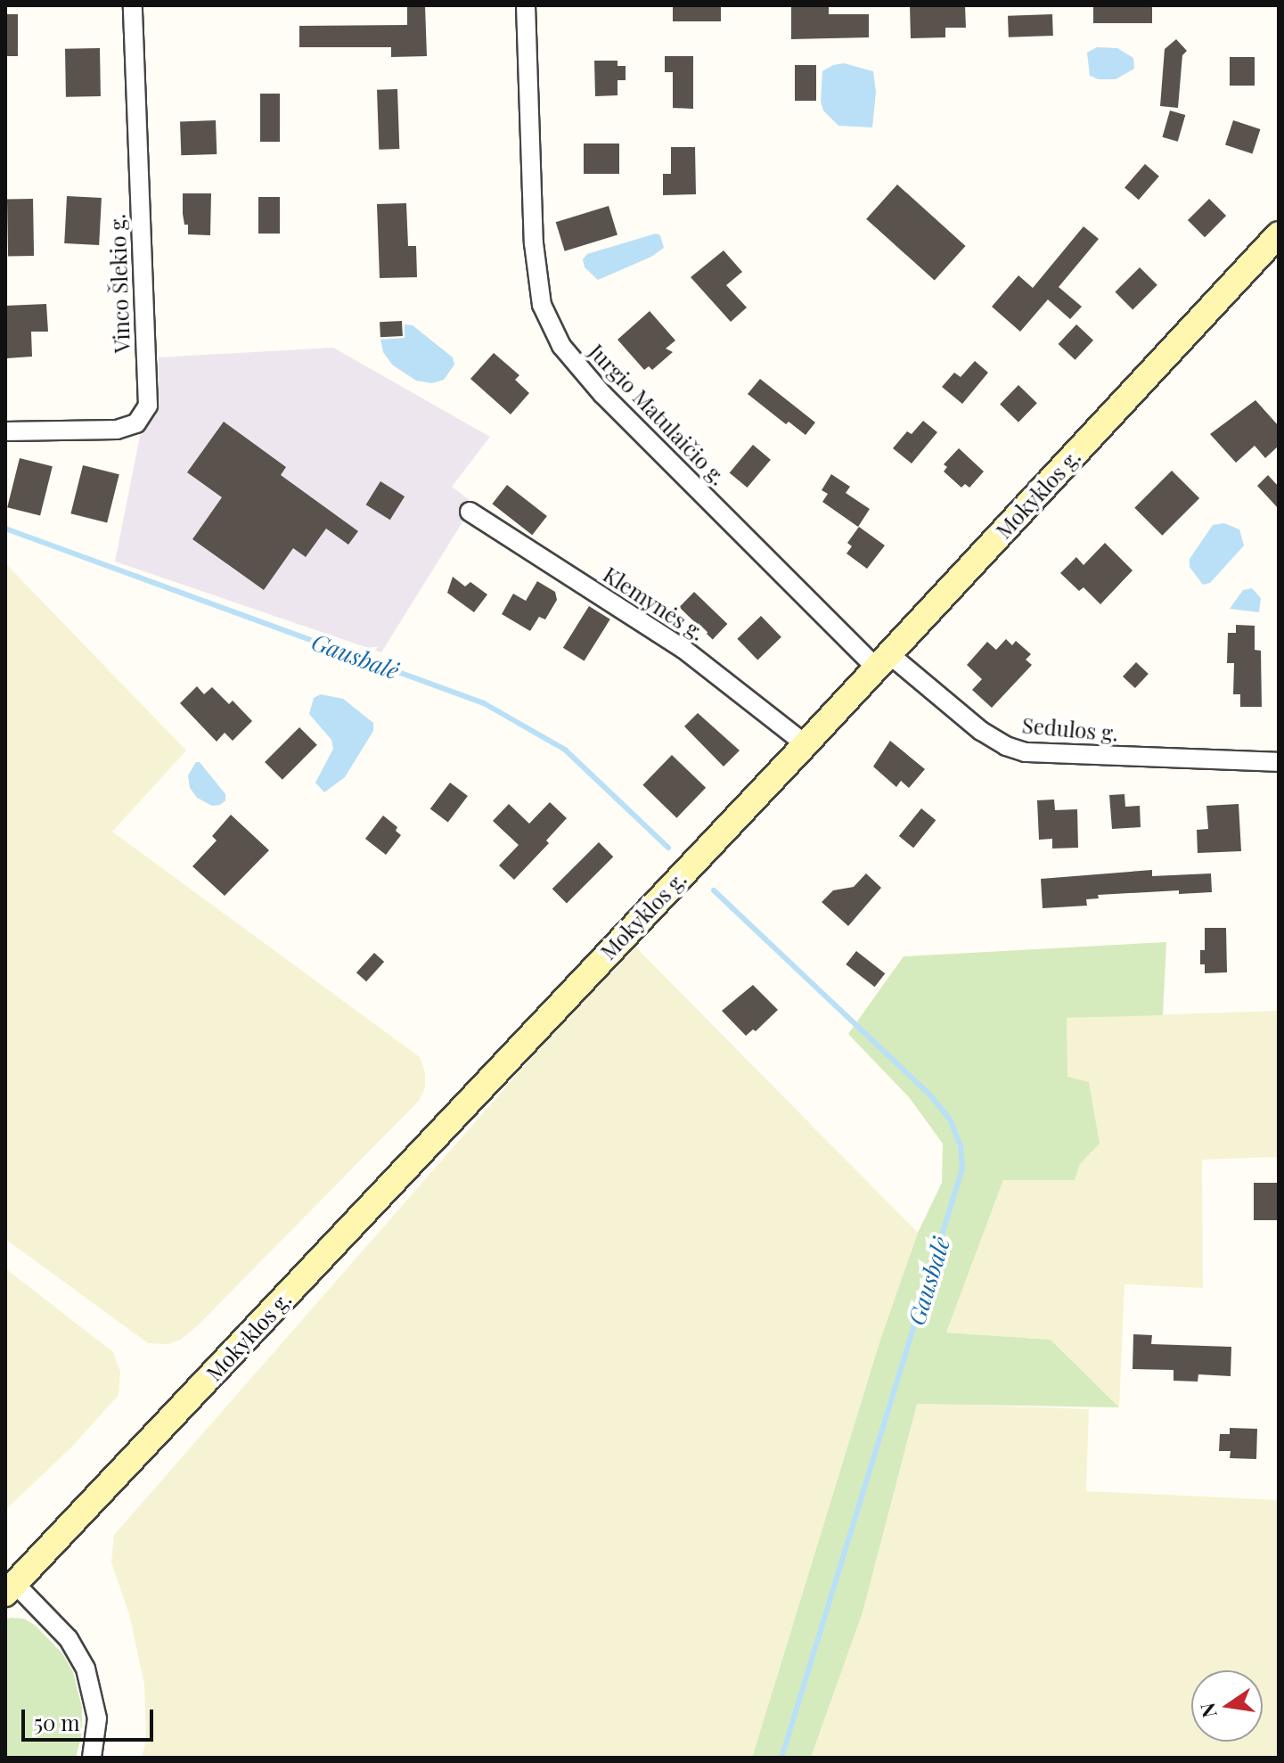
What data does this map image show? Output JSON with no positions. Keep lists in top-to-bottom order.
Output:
{
  "streets": {
    "main road": ["Mokyklos g."],
    "street": [
      "Vinco Šlekio g.",
      "Jurgio Matulaičio g.",
      "Klemynės g.",
      "Sedulos g."
    ]
  },
  "crossings": [
    ["Jurgio Matulaičio g.", "Mokyklos g."],
    ["Jurgio Matulaičio g.", "Sedulos g."],
    ["Mokyklos g.", "Klemynės g."],
    ["Mokyklos g.", "Sedulos g."]
  ],
  "water": ["Gausbalė"],
  "scale_bar": "50 m",
  "north": "left"
}
